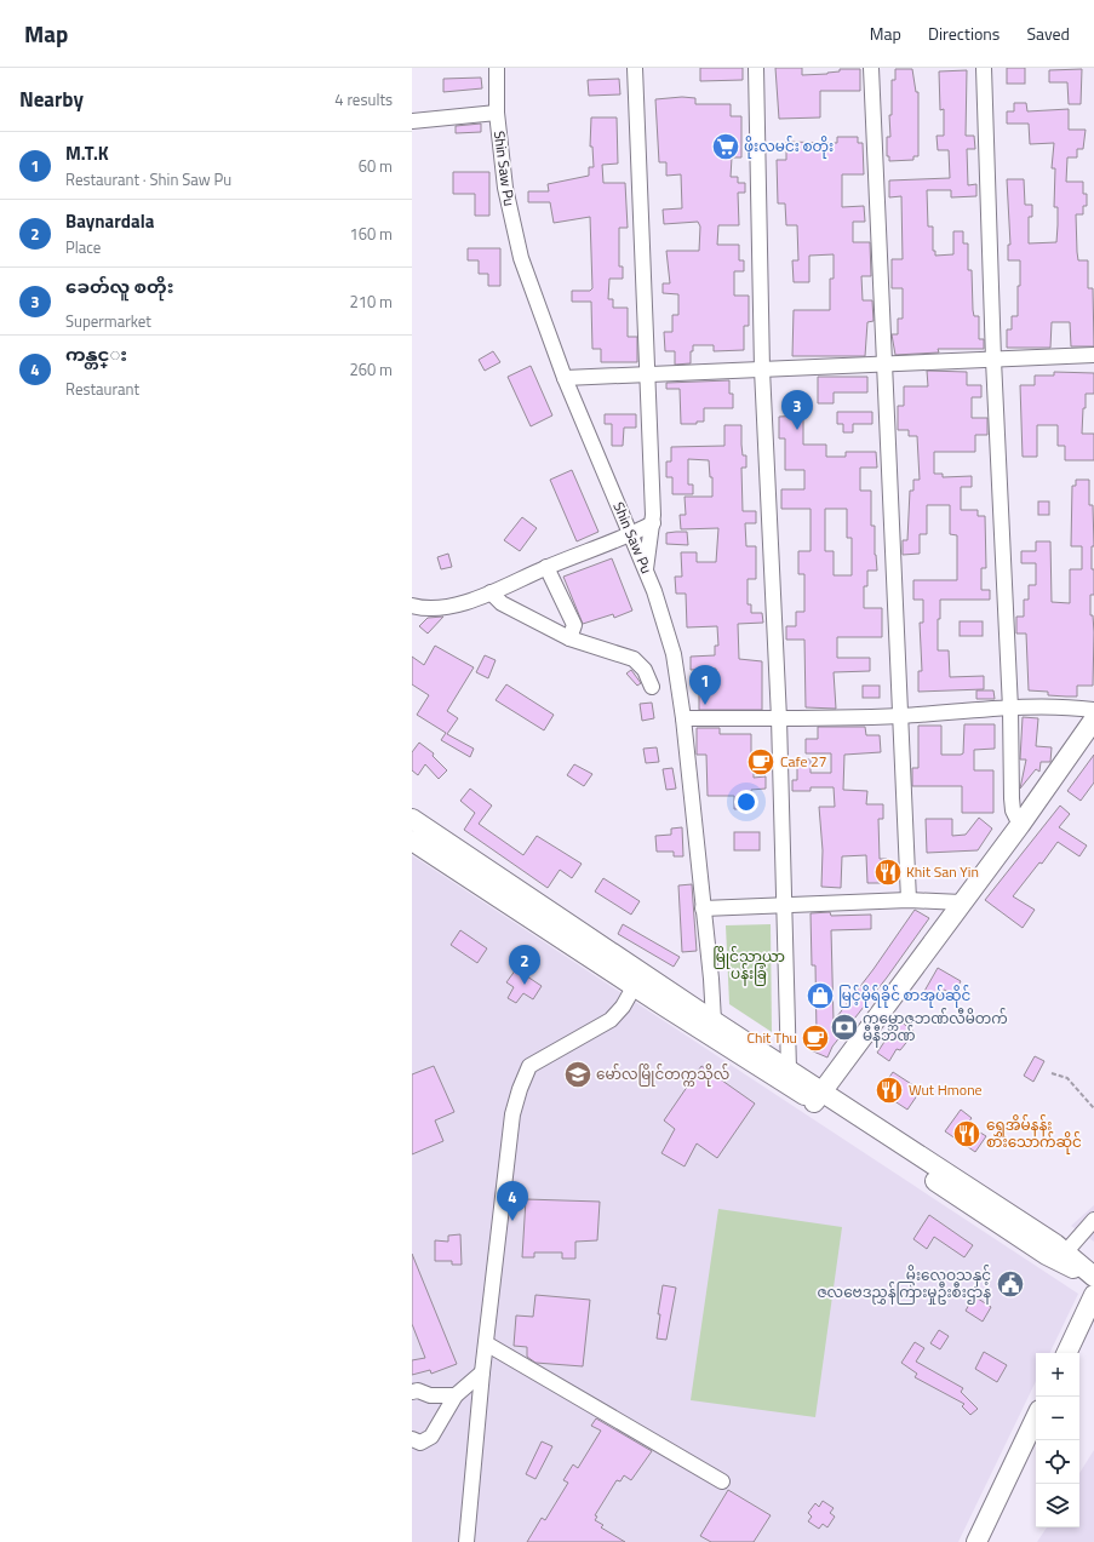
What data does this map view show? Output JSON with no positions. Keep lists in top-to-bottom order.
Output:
{
  "streets": {
    "street": ["Shin Saw Pu"]
  },
  "parks": ["မြိုင်သာယာ ပန်းခြံ"],
  "places": {
    "supermarket": ["ဖိုးလမင်း စတိုး"],
    "cafe": ["Cafe 27", "Chit Thu"],
    "restaurant": ["Khit San Yin", "Wut Hmone", "ရွှေအိမ်နန်း စားသောက်ဆိုင်"],
    "shop": ["မြင့်မိုရ်ခိုင် စာအုပ်ဆိုင်"],
    "bank": ["ကမ္ဘောဇဘဏ်လီမိတက် မီနီဘဏ်"],
    "school or university": ["မော်လမြိုင်တက္ကသိုလ်"],
    "public building": ["မိုးလေဝသနှင့် ဇလဗေဒညွှန်ကြားမှုဦးစီးဌာန"]
  },
  "page": {
    "header": "Map",
    "nav": ["Map", "Directions", "Saved"],
    "heading": ["Nearby", "4 results"],
    "list": [
      {
        "mark": "1",
        "name": "M.T.K",
        "note": "Restaurant · Shin Saw Pu",
        "value": "60 m"
      },
      {
        "mark": "2",
        "name": "Baynardala",
        "note": "Place",
        "value": "160 m"
      },
      {
        "mark": "3",
        "name": "ခေတ်လူ စတိုး",
        "note": "Supermarket",
        "value": "210 m"
      },
      {
        "mark": "4",
        "name": "ကန္တင္း",
        "note": "Restaurant",
        "value": "260 m"
      }
    ],
    "pins": [
      "3",
      "1",
      "2",
      "4"
    ],
    "map_buttons": ["+", "−"]
  }
}
